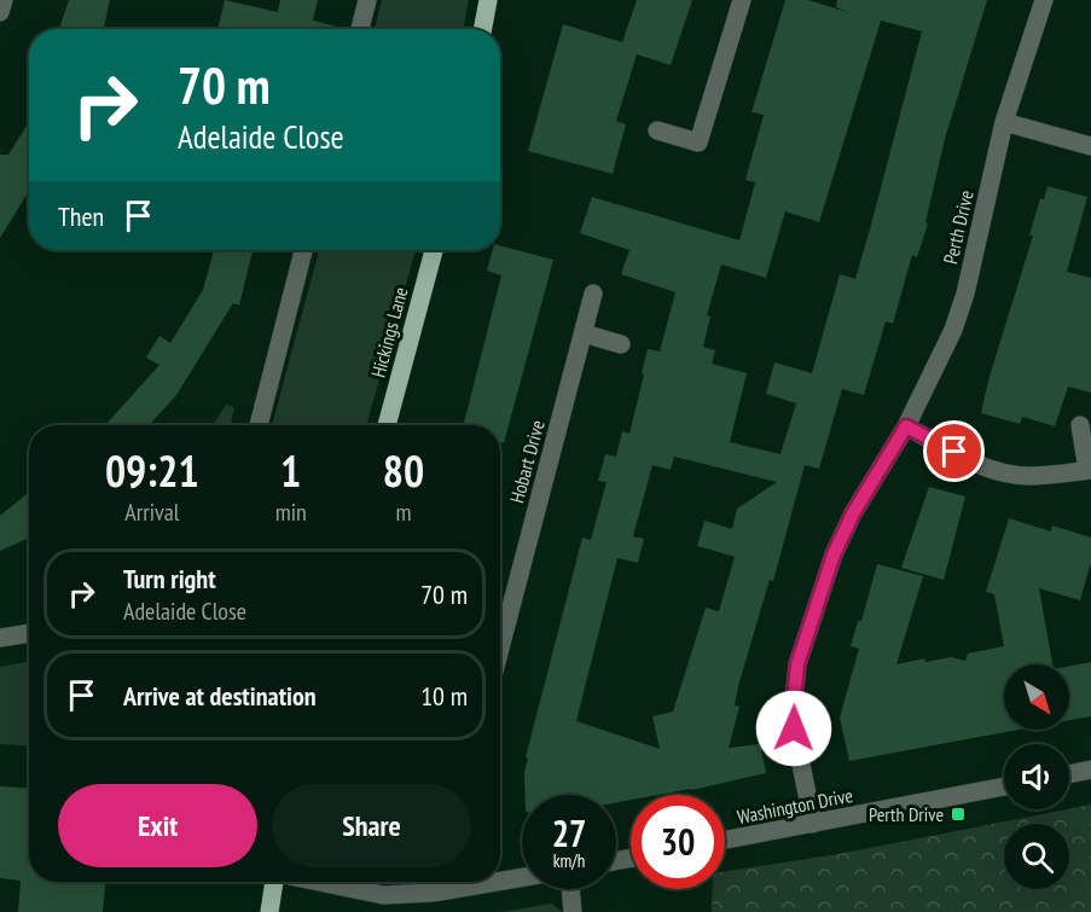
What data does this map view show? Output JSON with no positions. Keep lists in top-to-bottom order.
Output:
{
  "streets": {
    "main road": ["Hickings Lane"],
    "street": ["Perth Drive", "Hobart Drive", "Washington Drive"]
  },
  "crossings": [
    ["Perth Drive", "Washington Drive"]
  ],
  "places": {
    "transit": ["Perth Drive"]
  },
  "north": "bottom right",
  "page": {
    "turn": ["70 m", "Adelaide Close"],
    "then": "Then",
    "eta": [
      "09:21",
      "Arrival",
      "1",
      "min",
      "80",
      "m"
    ],
    "list": [
      {
        "name": "Turn right",
        "note": "Adelaide Close",
        "value": "70 m"
      },
      {
        "name": "Arrive at destination",
        "value": "10 m"
      }
    ],
    "buttons": ["Exit", "Share"],
    "speed": "27 km/h",
    "limit": "30"
  }
}
